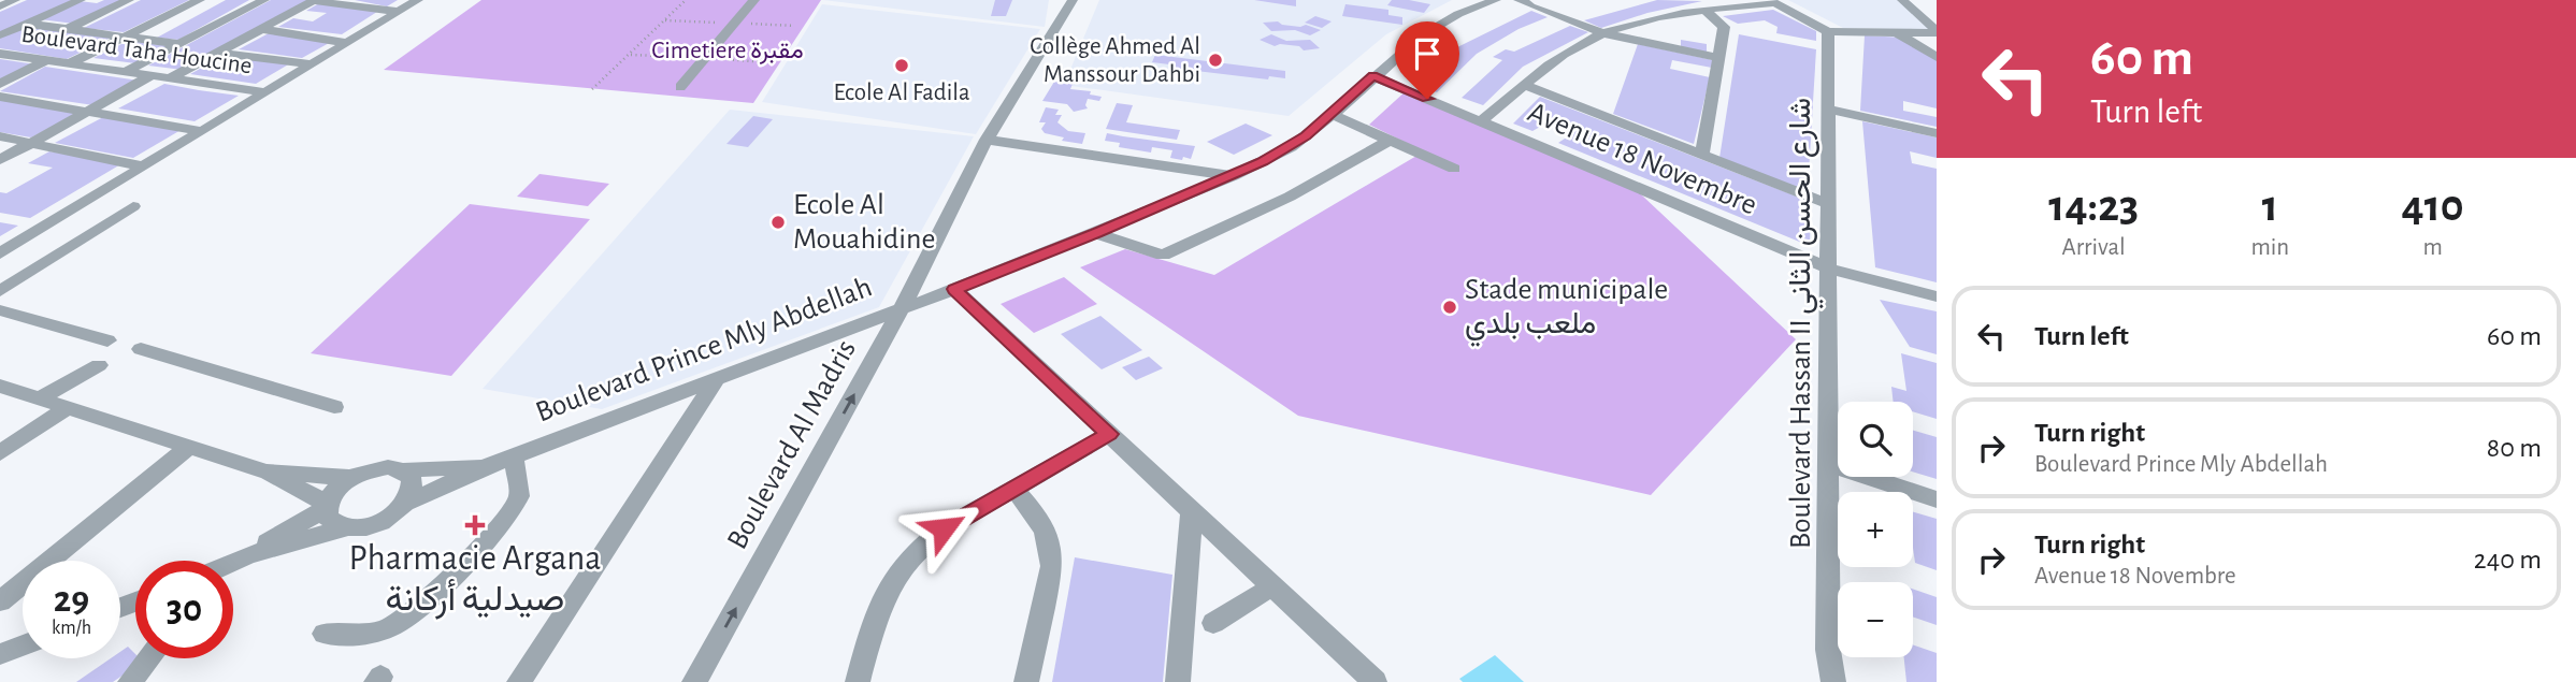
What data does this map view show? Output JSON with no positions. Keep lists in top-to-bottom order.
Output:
{
  "streets": {
    "street": [
      "Boulevard Taha Houcine",
      "Avenue 18 Novembre",
      "Boulevard Hassan II شارع الحسن الثاني",
      "Boulevard Prince Mly Abdellah",
      "Boulevard Al Madris"
    ]
  },
  "crossings": [
    ["Avenue 18 Novembre", "Boulevard Hassan II شارع الحسن الثاني"],
    ["Avenue 18 Novembre", "Boulevard Prince Mly Abdellah"],
    ["Boulevard Prince Mly Abdellah", "Boulevard Al Madris"]
  ],
  "parks": ["Cimetiere مقبرة"],
  "places": {
    "other": [
      "Collège Ahmed Al Manssour Dahbi",
      "Ecole Al Fadila",
      "Ecole Al Mouahidine",
      "Stade municipale ملعب بلدي"
    ],
    "health": ["Pharmacie Argana صيدلية أركانة"]
  },
  "page": {
    "turn": ["60 m", "Turn left"],
    "eta": [
      "14:23",
      "Arrival",
      "1",
      "min",
      "410",
      "m"
    ],
    "list": [
      {
        "name": "Turn left",
        "value": "60 m"
      },
      {
        "name": "Turn right",
        "note": "Boulevard Prince Mly Abdellah",
        "value": "80 m"
      },
      {
        "name": "Turn right",
        "note": "Avenue 18 Novembre",
        "value": "240 m"
      }
    ],
    "map_buttons": ["+", "−"],
    "speed": "29 km/h",
    "limit": "30"
  }
}
